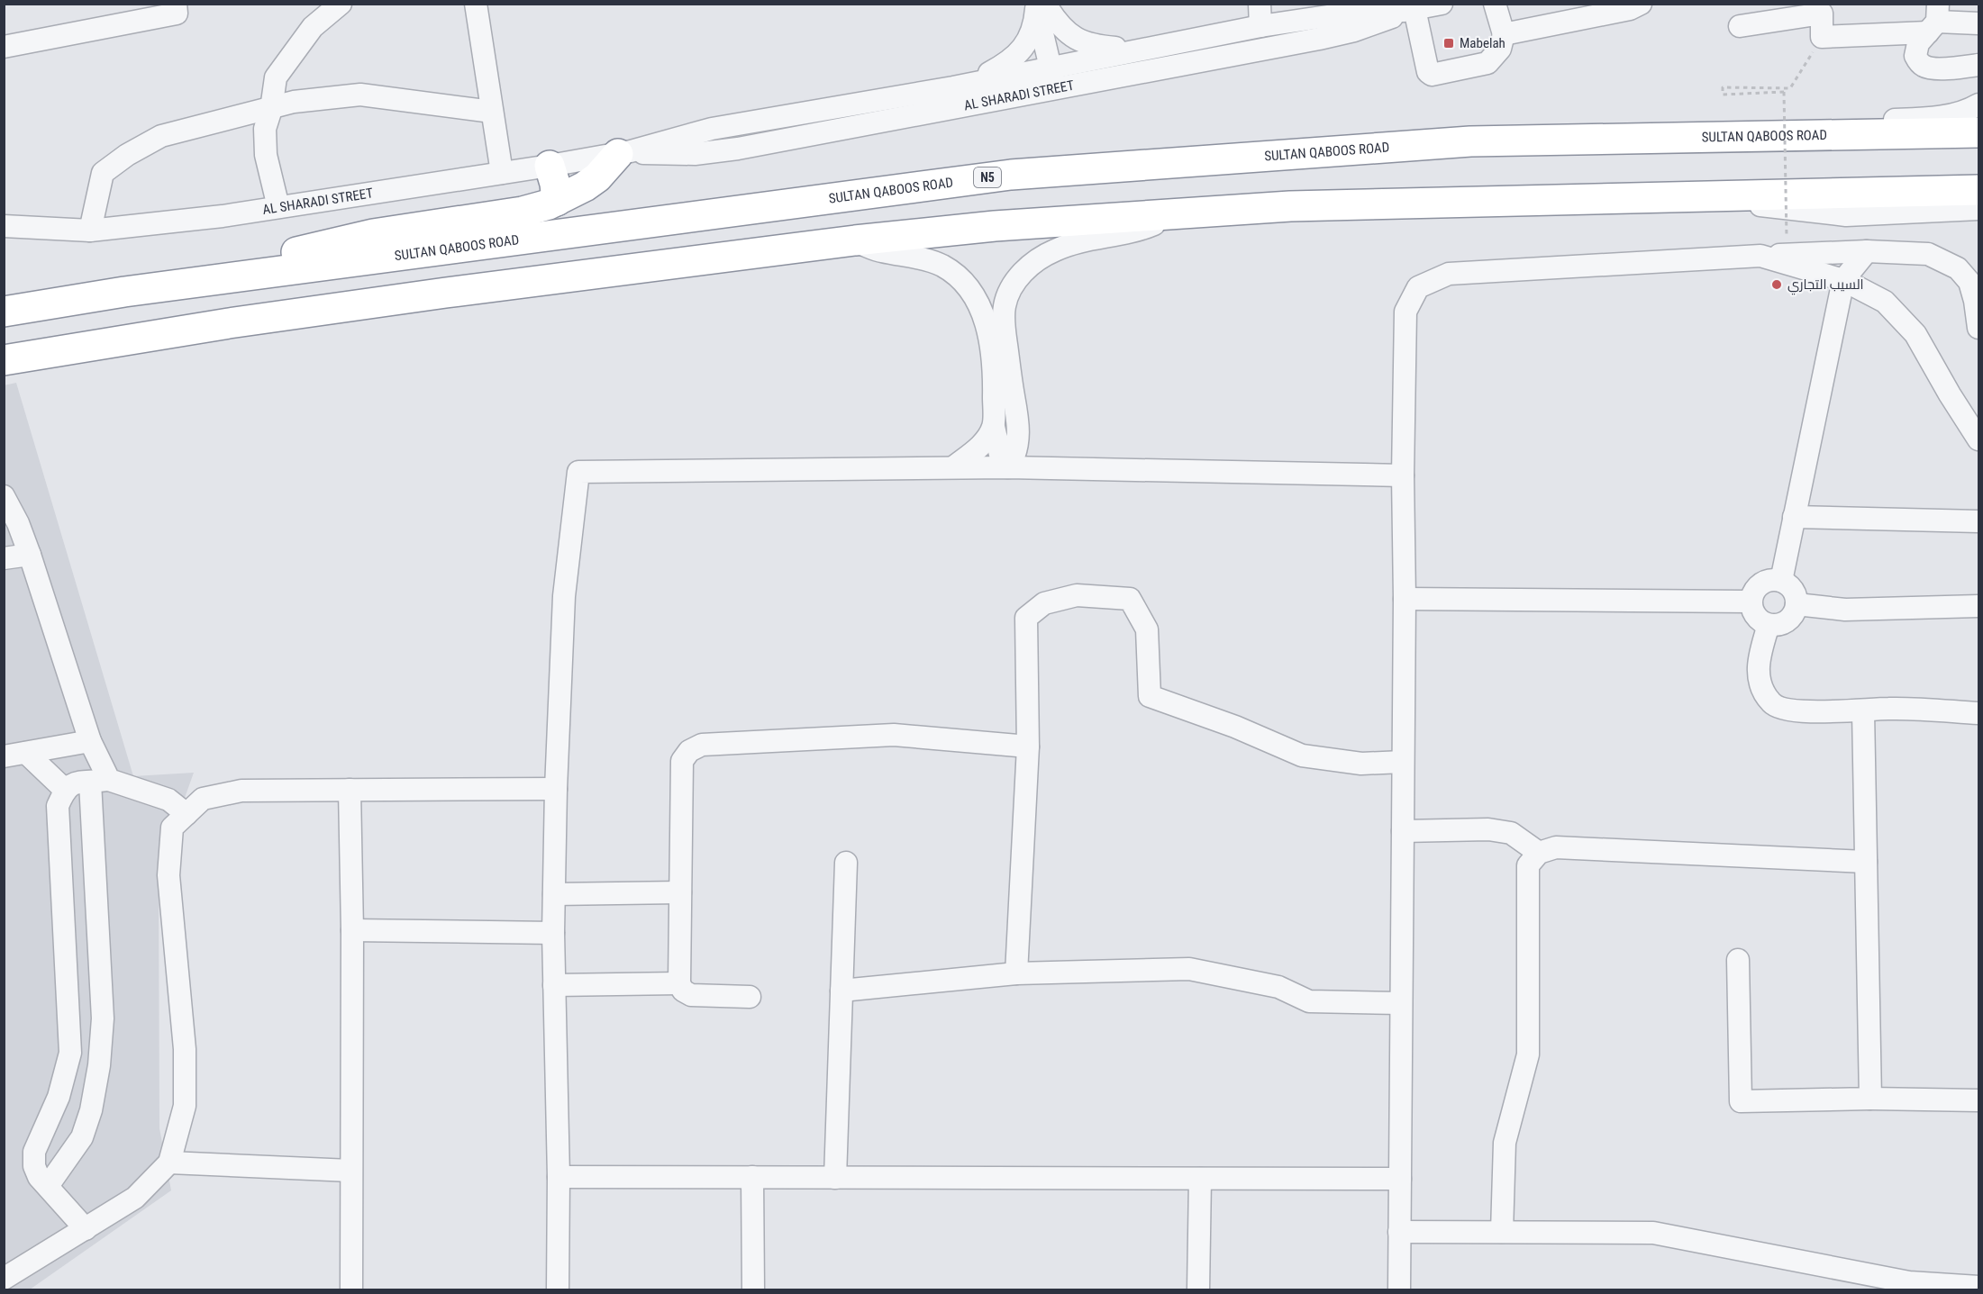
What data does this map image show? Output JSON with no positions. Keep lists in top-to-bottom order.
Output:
{
  "streets": {
    "highway": ["SULTAN QABOOS ROAD", "N5"],
    "street": ["AL SHARADI STREET"]
  },
  "places": {
    "transit": ["Mabelah"],
    "other": ["السيب التجاري"]
  }
}
